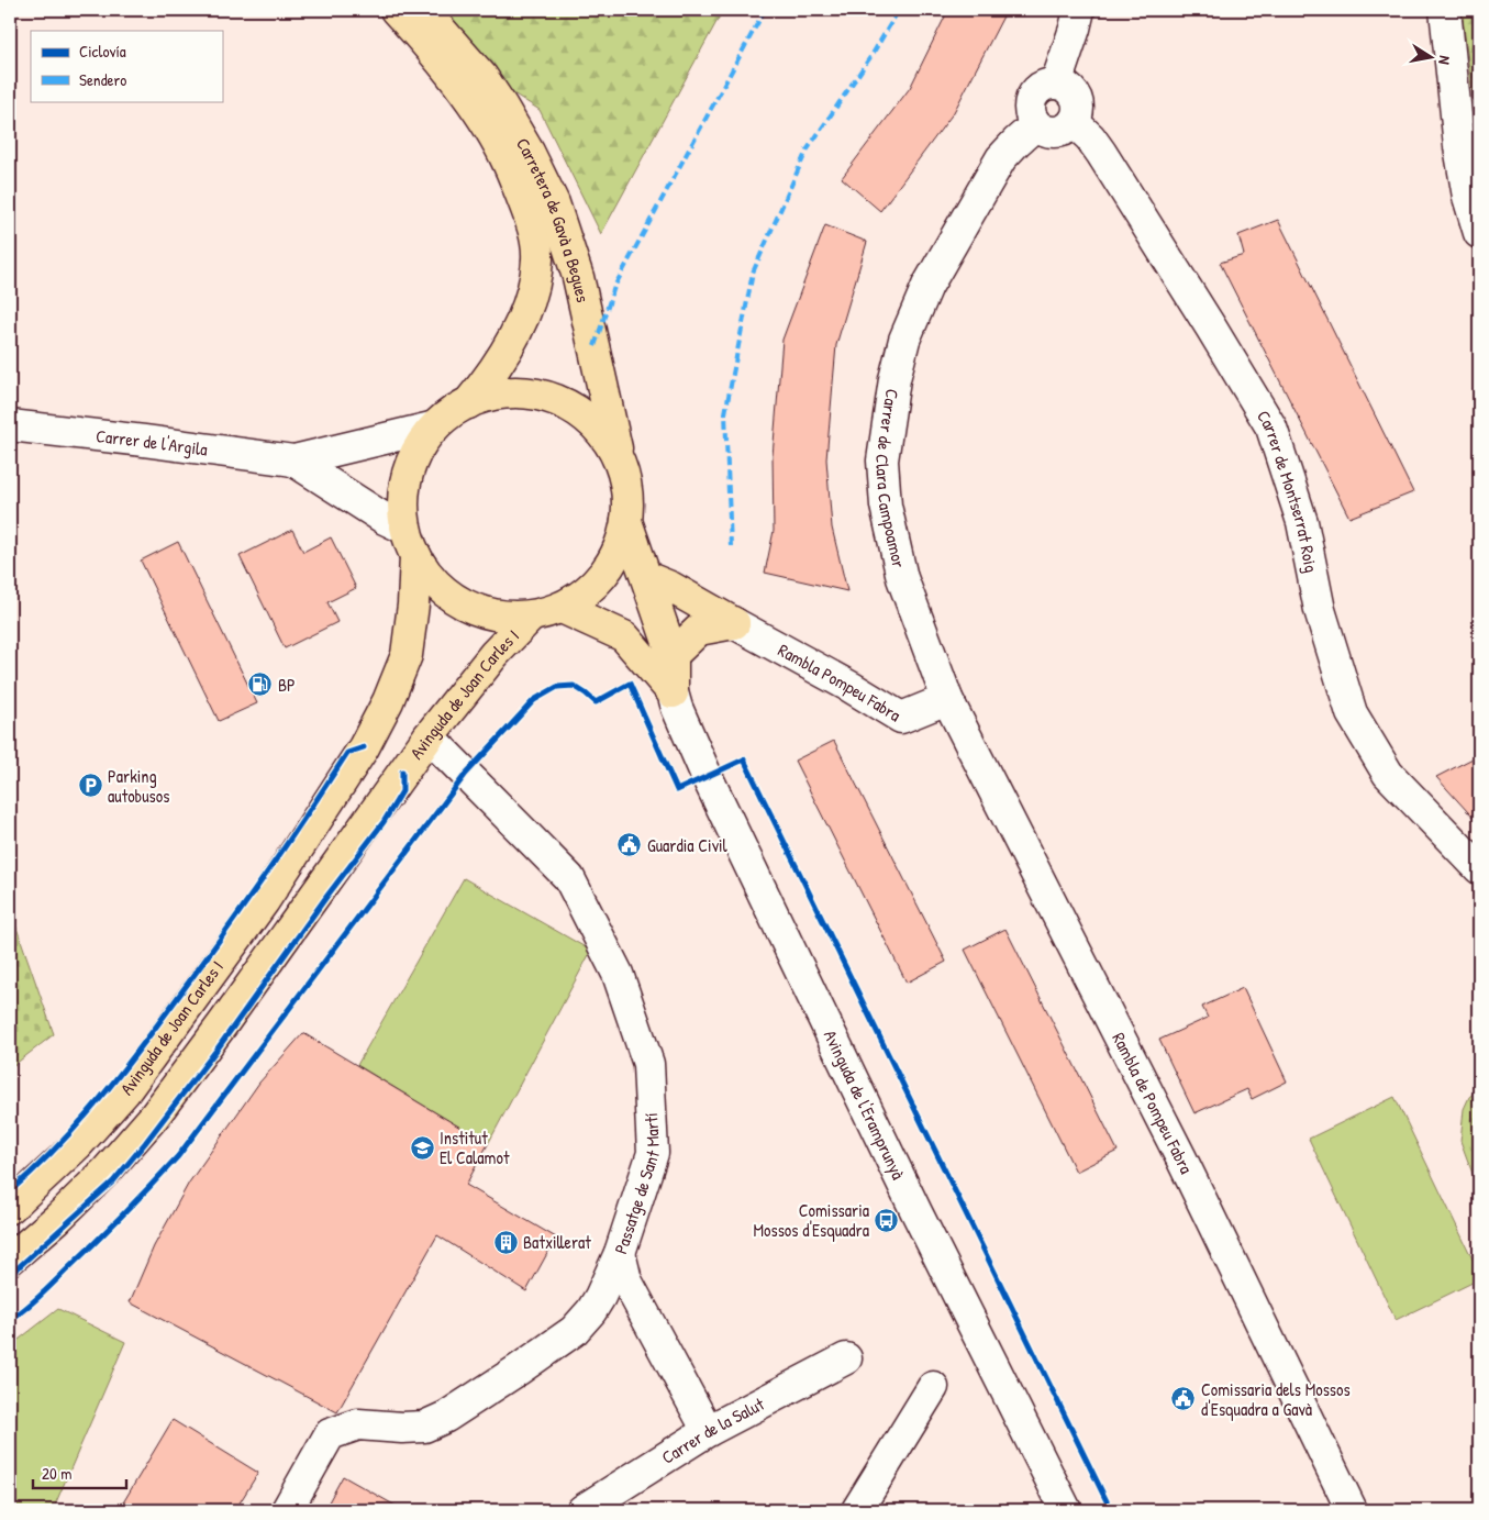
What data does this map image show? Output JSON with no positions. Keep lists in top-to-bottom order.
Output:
{
  "streets": {
    "main road": ["Carretera de Gavà a Begues", "Avinguda de Joan Carles I"],
    "street": [
      "Carrer de l'Argila",
      "Carrer de Clara Campoamor",
      "Carrer de Montserrat Roig",
      "Rambla Pompeu Fabra",
      "Avinguda de l'Eramprunyà",
      "Rambla de Pompeu Fabra",
      "Passatge de Sant Martí",
      "Carrer de la Salut"
    ]
  },
  "crossings": [
    ["Carretera de Gavà a Begues", "Avinguda de Joan Carles I"],
    ["Carrer de l'Argila", "Avinguda de Joan Carles I"],
    ["Carrer de Clara Campoamor", "Carrer de Montserrat Roig"],
    ["Carrer de Clara Campoamor", "Rambla Pompeu Fabra"],
    ["Carrer de Clara Campoamor", "Rambla de Pompeu Fabra"],
    ["Rambla Pompeu Fabra", "Rambla de Pompeu Fabra"],
    ["Avinguda de Joan Carles I", "Passatge de Sant Martí"]
  ],
  "places": {
    "fuel station": ["BP"],
    "parking": ["Parking autobusos"],
    "public building": ["Guardia Civil", "Comissaria dels Mossos d'Esquadra a Gavà"],
    "school or university": ["Institut El Calamot"],
    "bus stop": ["Comissaria Mossos d'Esquadra"],
    "building": ["Batxillerat"]
  },
  "legend": ["Ciclovía", "Sendero"],
  "scale_bar": "20 m",
  "north": "right"
}
